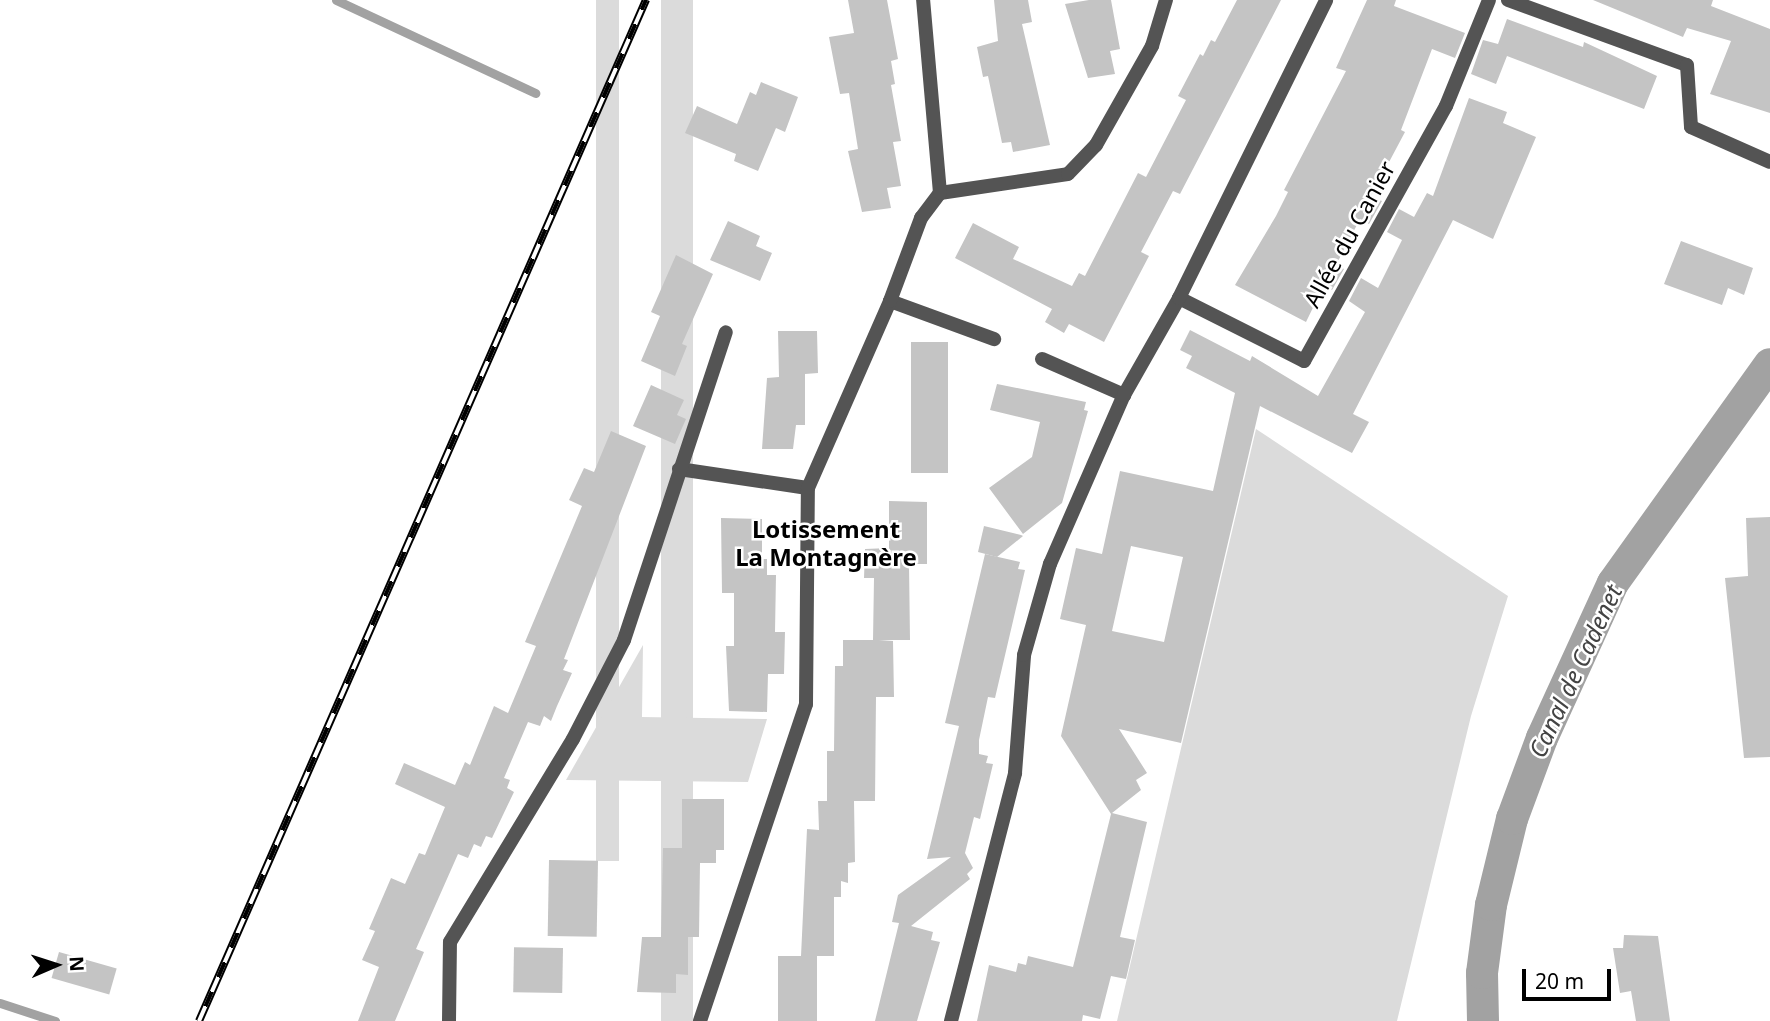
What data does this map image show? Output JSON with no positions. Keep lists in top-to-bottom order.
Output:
{
  "streets": {
    "street": ["Allée du Canier"]
  },
  "districts": ["Lotissement La Montagnère"],
  "water": ["Canal de Cadenet"],
  "scale_bar": "20 m",
  "north": "right"
}
